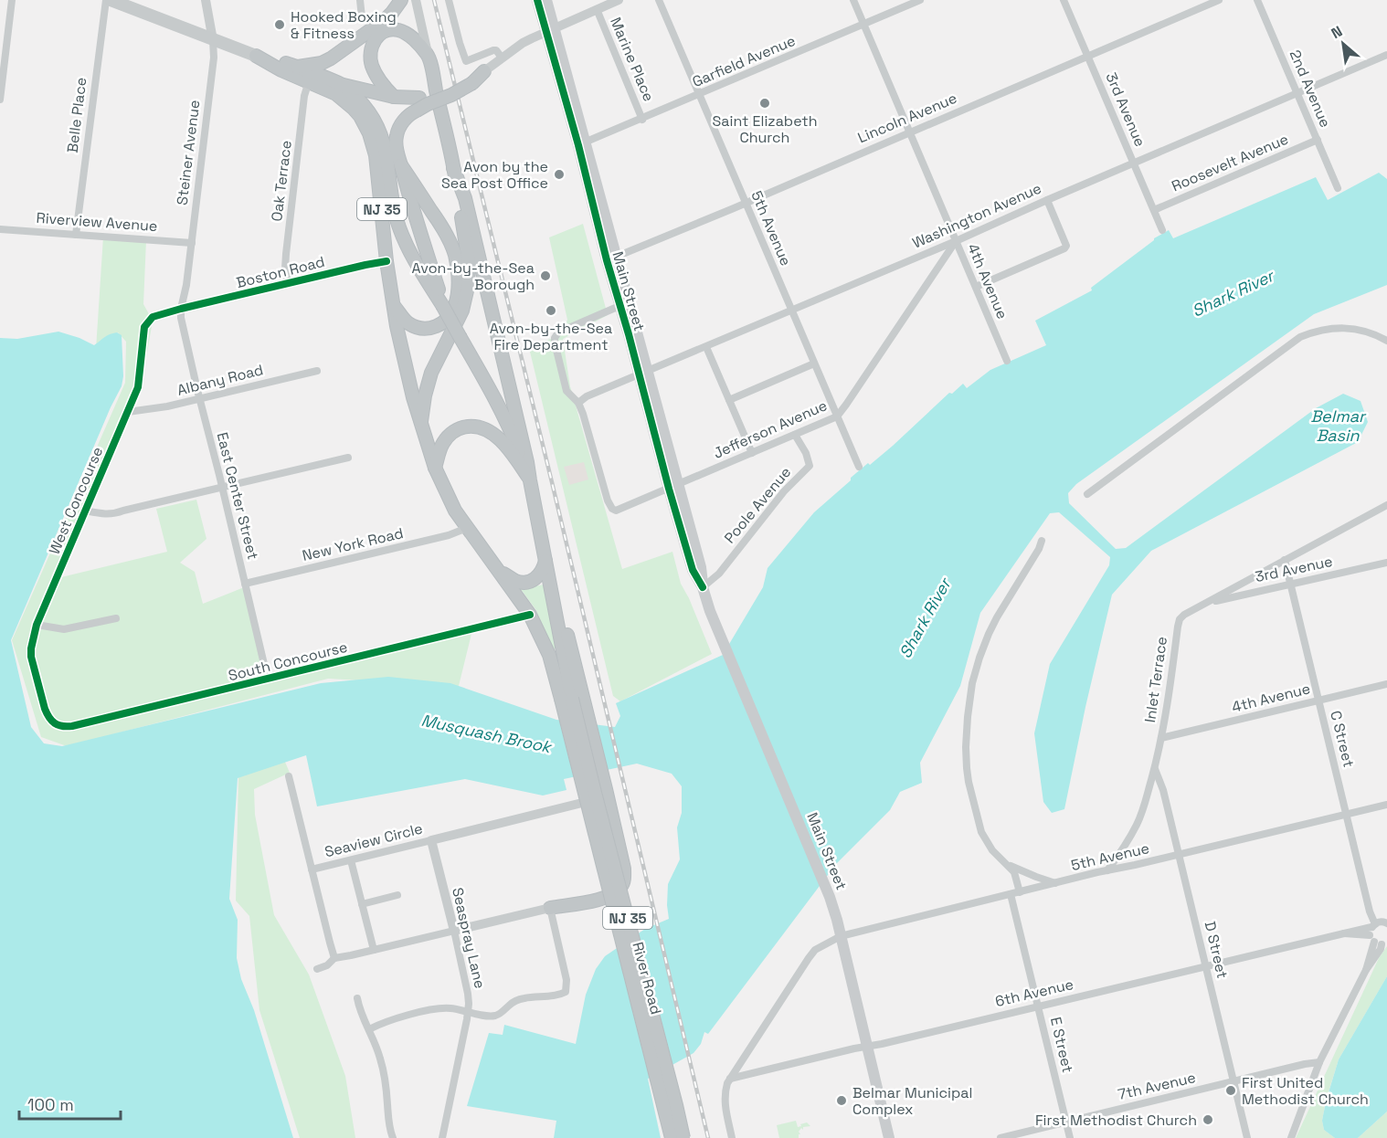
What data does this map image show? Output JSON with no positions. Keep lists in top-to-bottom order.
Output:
{
  "streets": {
    "highway": ["NJ 35", "River Road"],
    "main road": ["Main Street"],
    "street": [
      "Marine Place",
      "Garfield Avenue",
      "2nd Avenue",
      "3rd Avenue",
      "Belle Place",
      "Lincoln Avenue",
      "Steiner Avenue",
      "Roosevelt Avenue",
      "Oak Terrace",
      "Washington Avenue",
      "Riverview Avenue",
      "5th Avenue",
      "Boston Road",
      "4th Avenue",
      "Albany Road",
      "Jefferson Avenue",
      "East Center Street",
      "West Concourse",
      "Poole Avenue",
      "New York Road",
      "South Concourse",
      "Inlet Terrace",
      "C Street",
      "Seaview Circle",
      "Seaspray Lane",
      "D Street",
      "6th Avenue",
      "E Street",
      "7th Avenue"
    ]
  },
  "crossings": [
    ["Marine Place", "Garfield Avenue"],
    ["Garfield Avenue", "5th Avenue"],
    ["Garfield Avenue", "4th Avenue"],
    ["Garfield Avenue", "Main Street"],
    ["2nd Avenue", "Roosevelt Avenue"],
    ["2nd Avenue", "Washington Avenue"],
    ["3rd Avenue", "Lincoln Avenue"],
    ["3rd Avenue", "Roosevelt Avenue"],
    ["3rd Avenue", "Washington Avenue"],
    ["3rd Avenue", "Inlet Terrace"],
    ["3rd Avenue", "C Street"],
    ["Belle Place", "Riverview Avenue"],
    ["Lincoln Avenue", "5th Avenue"],
    ["Lincoln Avenue", "4th Avenue"],
    ["Lincoln Avenue", "Main Street"],
    ["Steiner Avenue", "NJ 35"],
    ["Steiner Avenue", "Riverview Avenue"],
    ["Steiner Avenue", "Boston Road"],
    ["Steiner Avenue", "East Center Street"],
    ["Steiner Avenue", "West Concourse"],
    ["Oak Terrace", "NJ 35"],
    ["Oak Terrace", "Boston Road"],
    ["NJ 35", "Boston Road"],
    ["NJ 35", "New York Road"],
    ["NJ 35", "South Concourse"],
    ["NJ 35", "River Road"],
    ["Washington Avenue", "5th Avenue"],
    ["Washington Avenue", "4th Avenue"],
    ["Washington Avenue", "Main Street"],
    ["Washington Avenue", "Jefferson Avenue"],
    ["5th Avenue", "Main Street"],
    ["5th Avenue", "Jefferson Avenue"],
    ["5th Avenue", "Inlet Terrace"],
    ["5th Avenue", "C Street"],
    ["5th Avenue", "D Street"],
    ["5th Avenue", "E Street"],
    ["Boston Road", "West Concourse"],
    ["4th Avenue", "Jefferson Avenue"],
    ["4th Avenue", "Inlet Terrace"],
    ["4th Avenue", "C Street"],
    ["Main Street", "Jefferson Avenue"],
    ["Main Street", "Poole Avenue"],
    ["Main Street", "6th Avenue"],
    ["Albany Road", "East Center Street"],
    ["Albany Road", "West Concourse"],
    ["Jefferson Avenue", "Poole Avenue"],
    ["East Center Street", "New York Road"],
    ["East Center Street", "South Concourse"],
    ["West Concourse", "South Concourse"],
    ["Inlet Terrace", "C Street"],
    ["Inlet Terrace", "D Street"],
    ["C Street", "6th Avenue"],
    ["Seaview Circle", "Seaspray Lane"],
    ["Seaview Circle", "River Road"],
    ["D Street", "6th Avenue"],
    ["D Street", "7th Avenue"],
    ["6th Avenue", "E Street"],
    ["E Street", "7th Avenue"]
  ],
  "water": ["Shark River", "Belmar Basin", "Musquash Brook"],
  "places": [
    "Hooked Boxing & Fitness",
    "Saint Elizabeth Church",
    "Avon by the Sea Post Office",
    "Avon-by-the-Sea Borough",
    "Avon-by-the-Sea Fire Department",
    "First United Methodist Church",
    "Belmar Municipal Complex",
    "First Methodist Church"
  ],
  "scale_bar": "100 m",
  "north": "top left"
}
